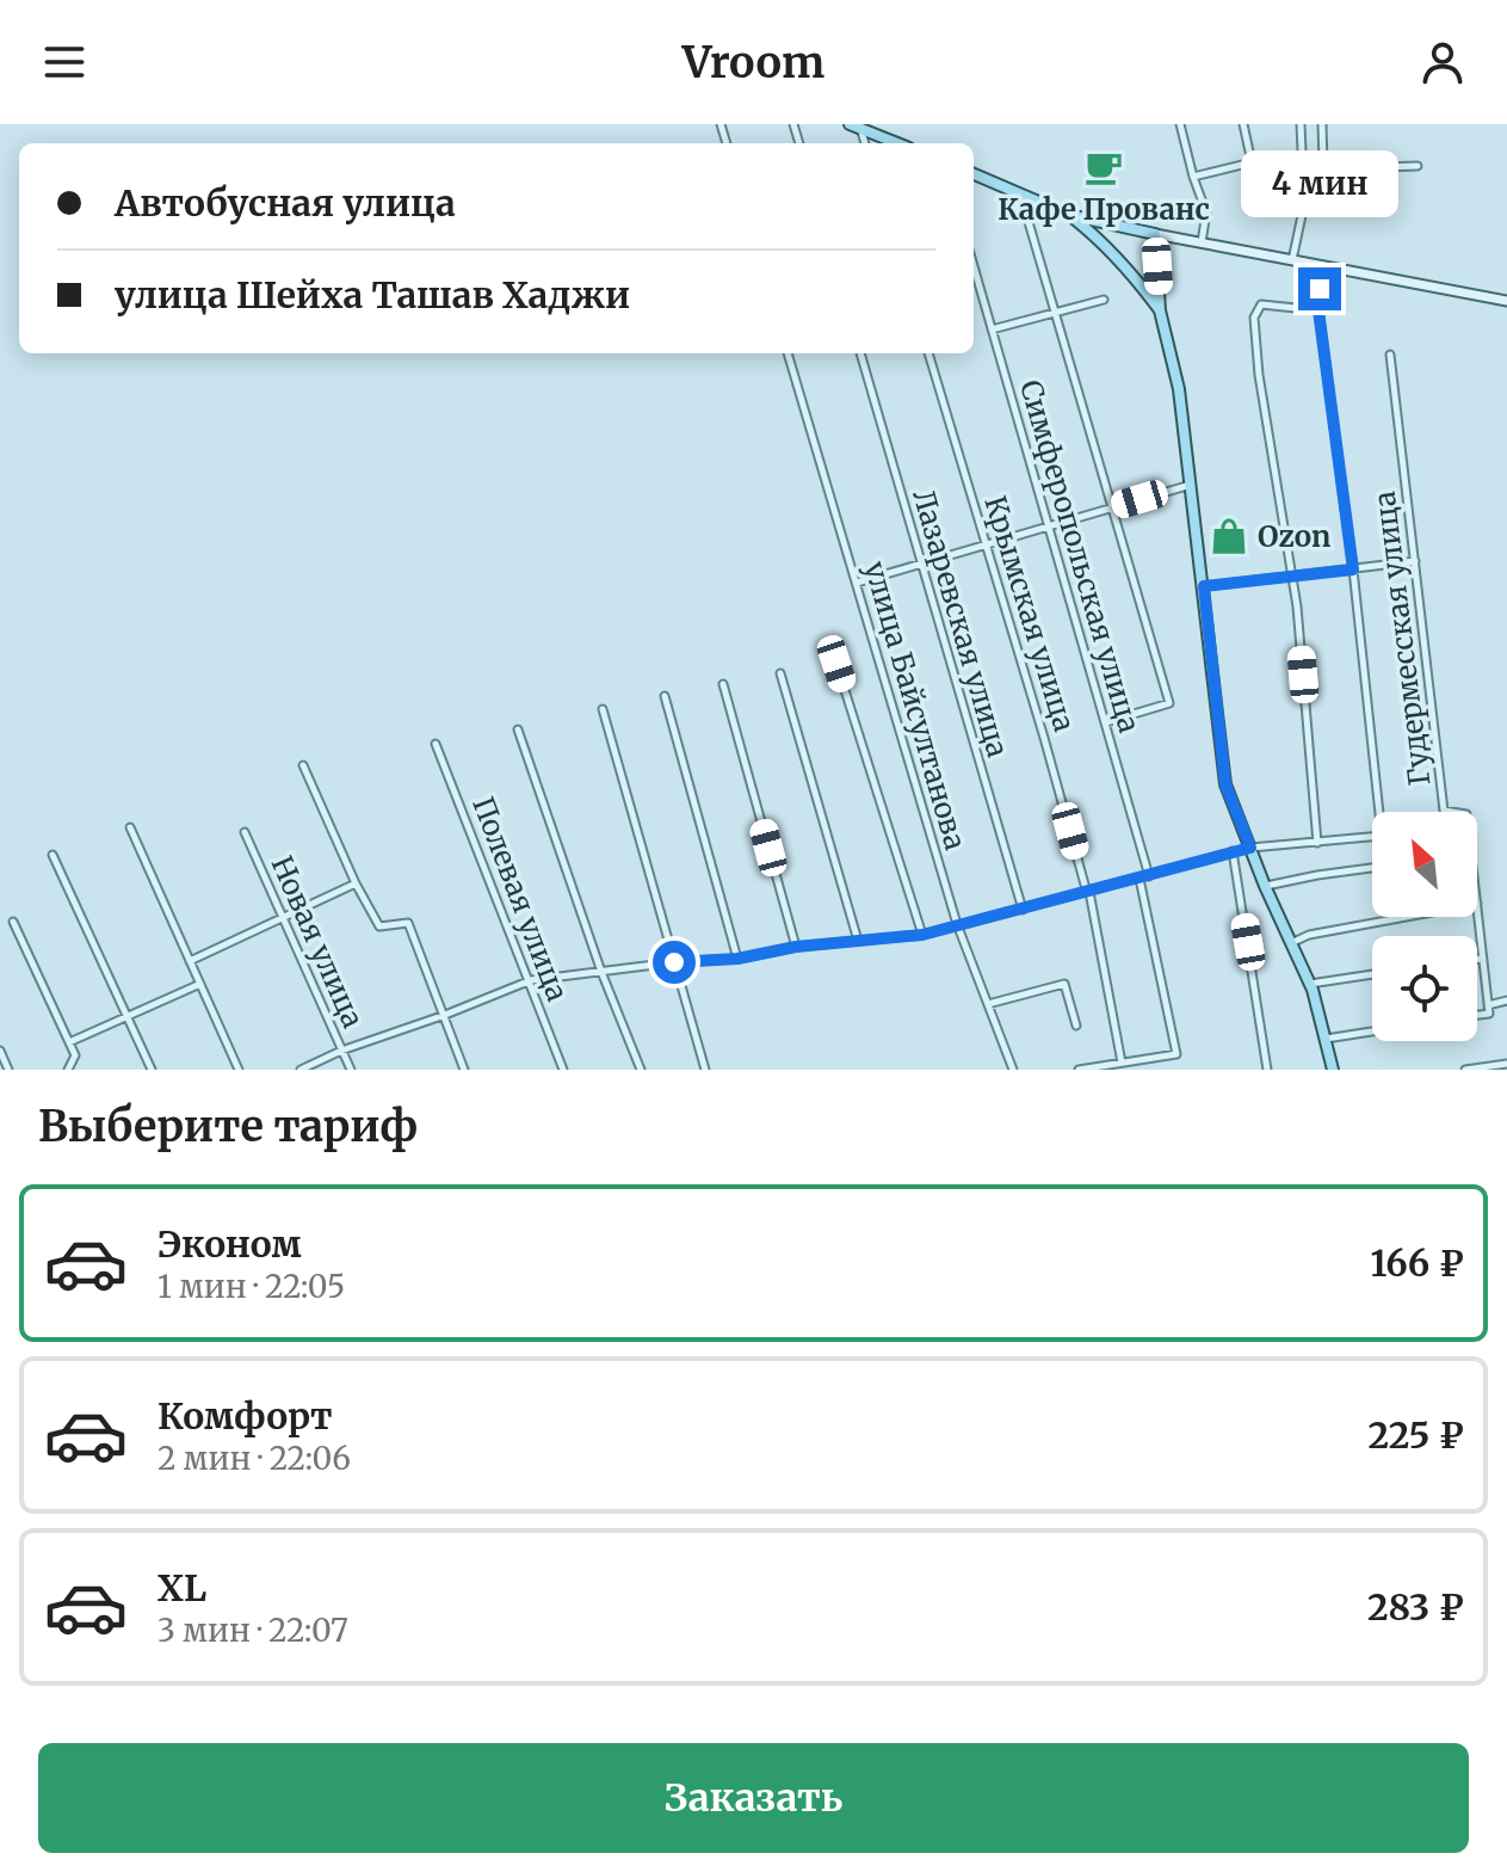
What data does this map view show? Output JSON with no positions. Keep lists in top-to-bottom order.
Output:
{
  "streets": {
    "street": [
      "Симферопольская улица",
      "Крымская улица",
      "Лазаревская улица",
      "Гудермесская улица",
      "улица Байсултанова",
      "Полевая улица",
      "Новая улица"
    ]
  },
  "places": {
    "cafe": ["Кафе Прованс"],
    "shop": ["Ozon"]
  },
  "north": "top left",
  "page": {
    "header": "Vroom",
    "banner": ["Автобусная улица", "улица Шейха Ташав Хаджи"],
    "bubble": "4 мин",
    "heading": "Выберите тариф",
    "list": [
      {
        "name": "Эконом",
        "note": "1 мин · 22:05",
        "value": "166 ₽"
      },
      {
        "name": "Комфорт",
        "note": "2 мин · 22:06",
        "value": "225 ₽"
      },
      {
        "name": "XL",
        "note": "3 мин · 22:07",
        "value": "283 ₽"
      }
    ],
    "buttons": "Заказать"
  }
}
